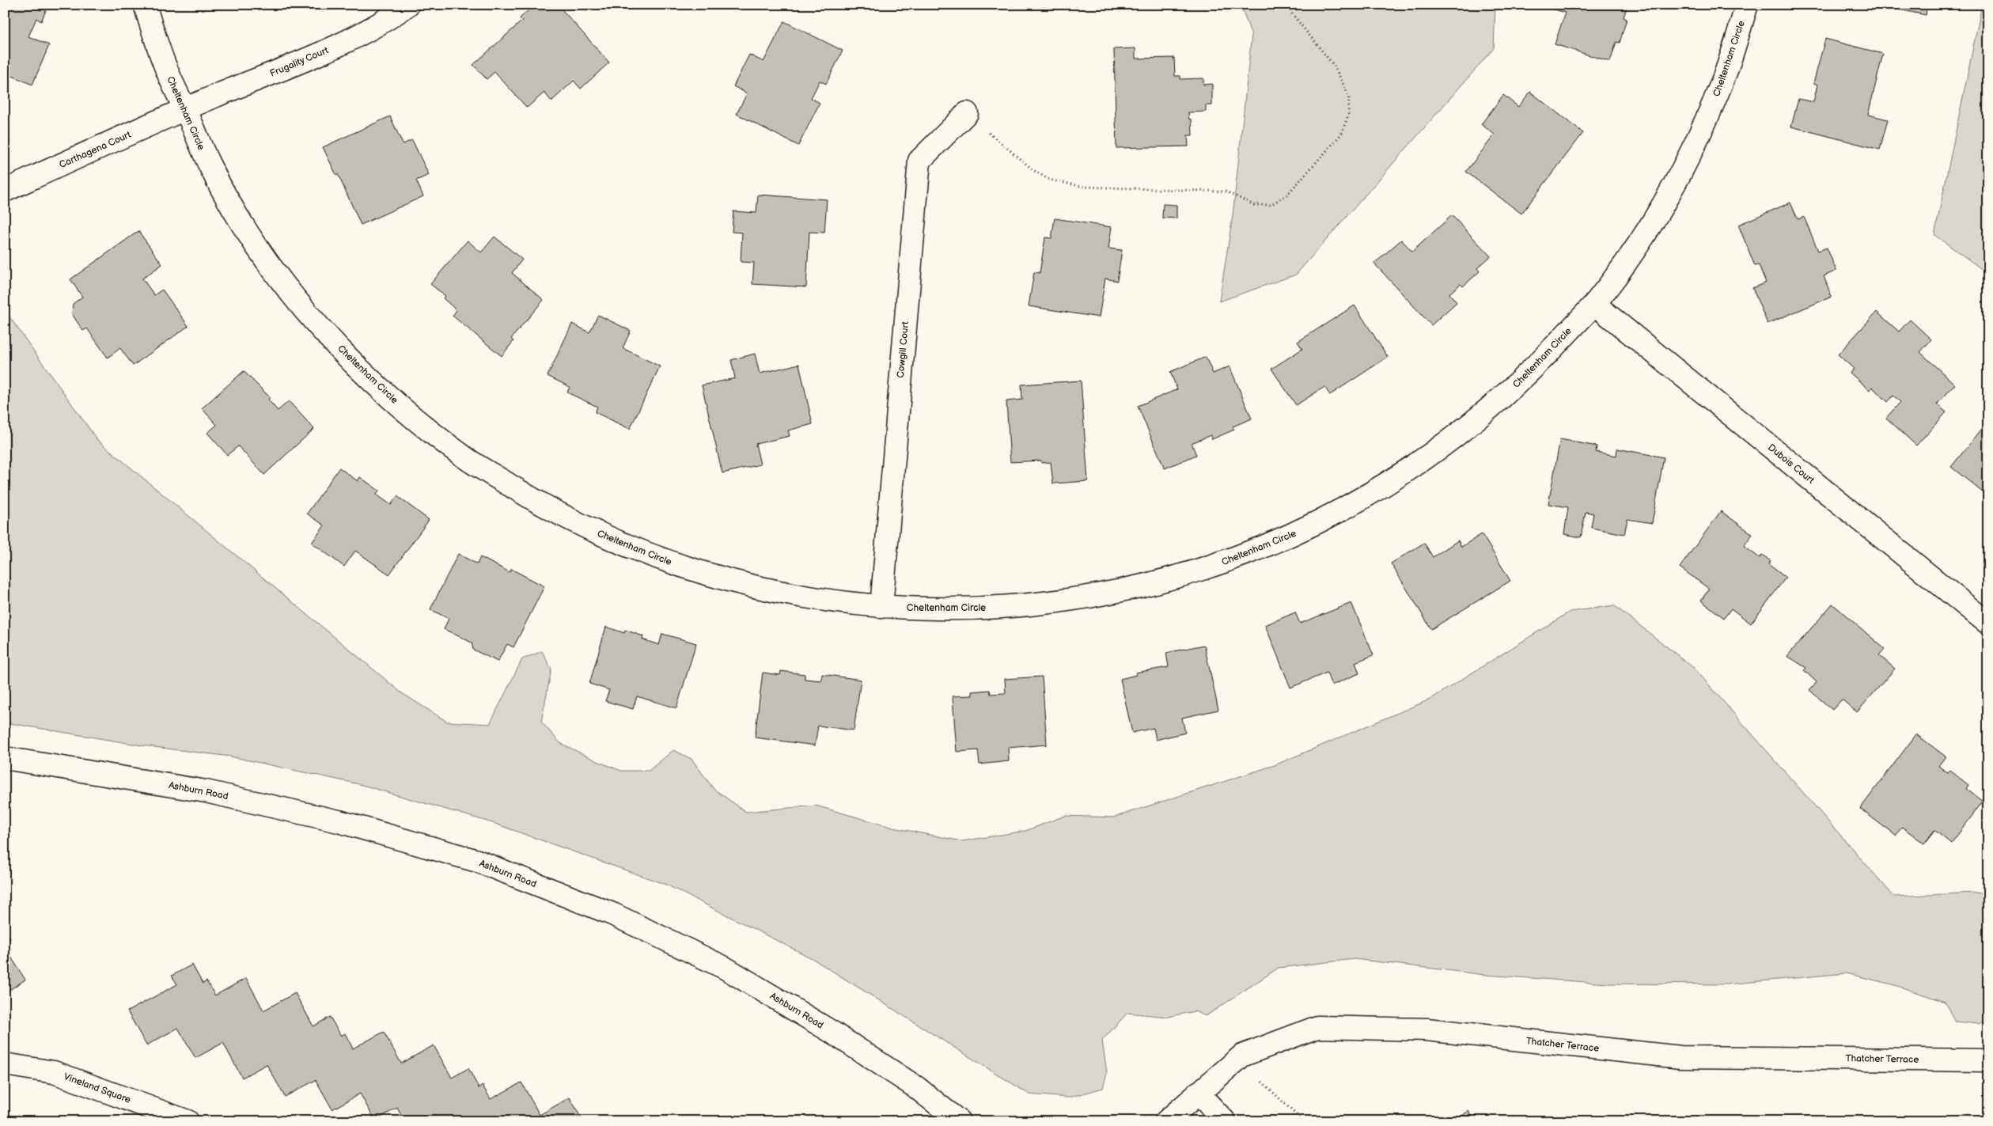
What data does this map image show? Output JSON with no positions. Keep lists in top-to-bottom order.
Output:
{
  "streets": {
    "street": [
      "Cheltenham Circle",
      "Frugality Court",
      "Carthagena Court",
      "Cowgill Court",
      "Dubois Court",
      "Ashburn Road",
      "Thatcher Terrace",
      "Vineland Square"
    ]
  },
  "crossings": [
    ["Cheltenham Circle", "Frugality Court"],
    ["Cheltenham Circle", "Carthagena Court"],
    ["Cheltenham Circle", "Cowgill Court"],
    ["Cheltenham Circle", "Dubois Court"],
    ["Frugality Court", "Carthagena Court"]
  ]
}
